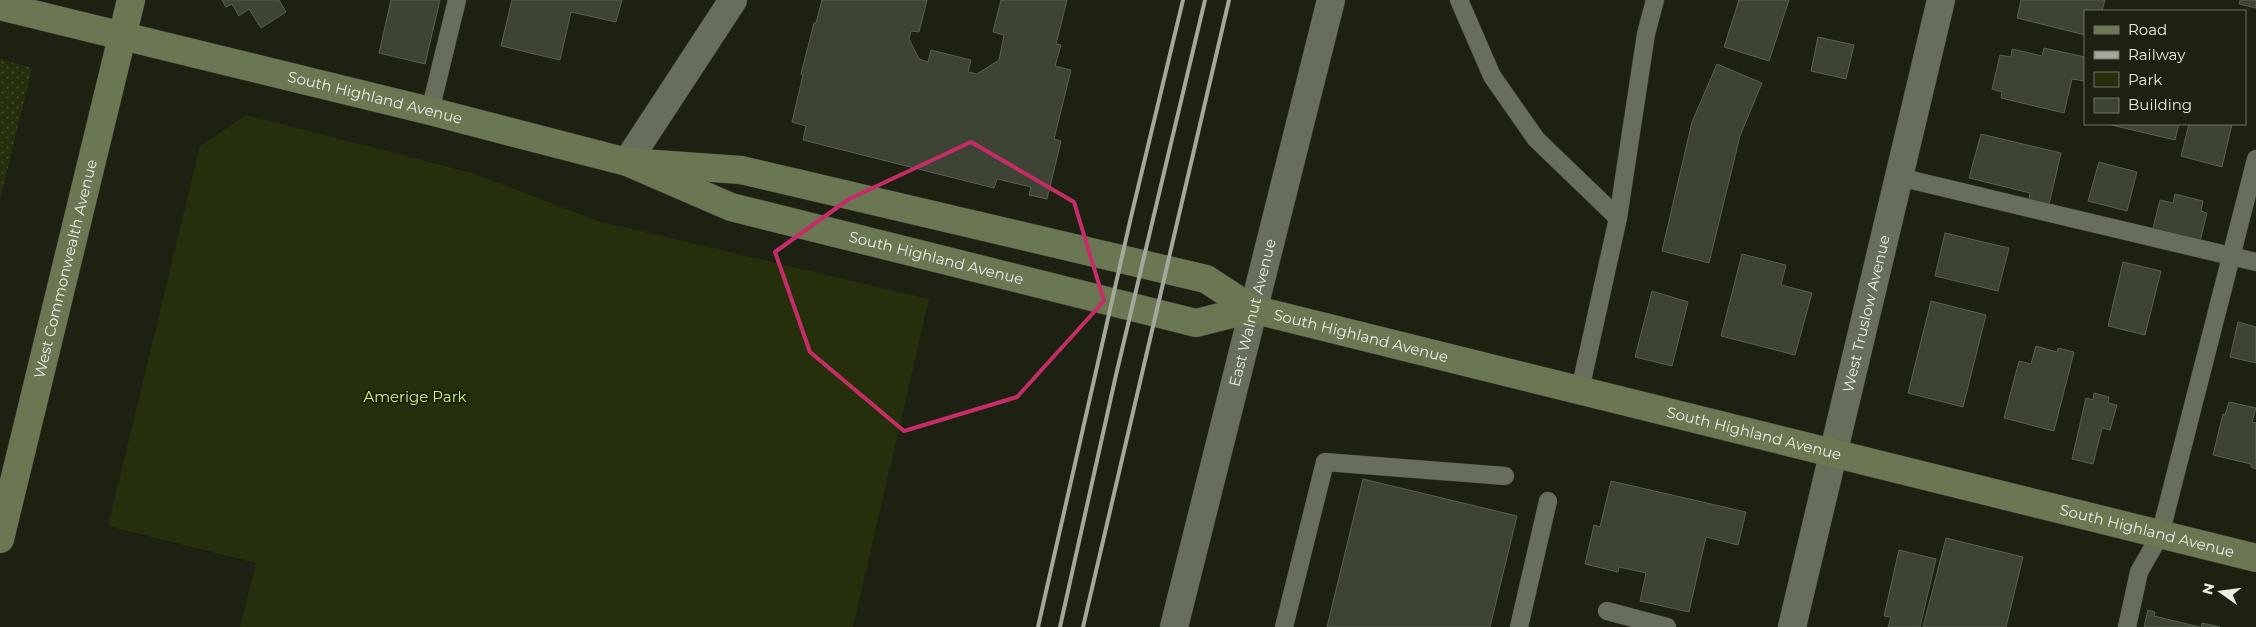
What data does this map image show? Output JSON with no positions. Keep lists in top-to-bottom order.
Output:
{
  "streets": {
    "street": [
      "South Highland Avenue",
      "West Commonwealth Avenue",
      "East Walnut Avenue",
      "West Truslow Avenue"
    ]
  },
  "crossings": [
    ["South Highland Avenue", "West Commonwealth Avenue"],
    ["South Highland Avenue", "East Walnut Avenue"],
    ["South Highland Avenue", "West Truslow Avenue"]
  ],
  "parks": ["Amerige Park"],
  "legend": [
    "Road",
    "Railway",
    "Park",
    "Building"
  ],
  "north": "left"
}
